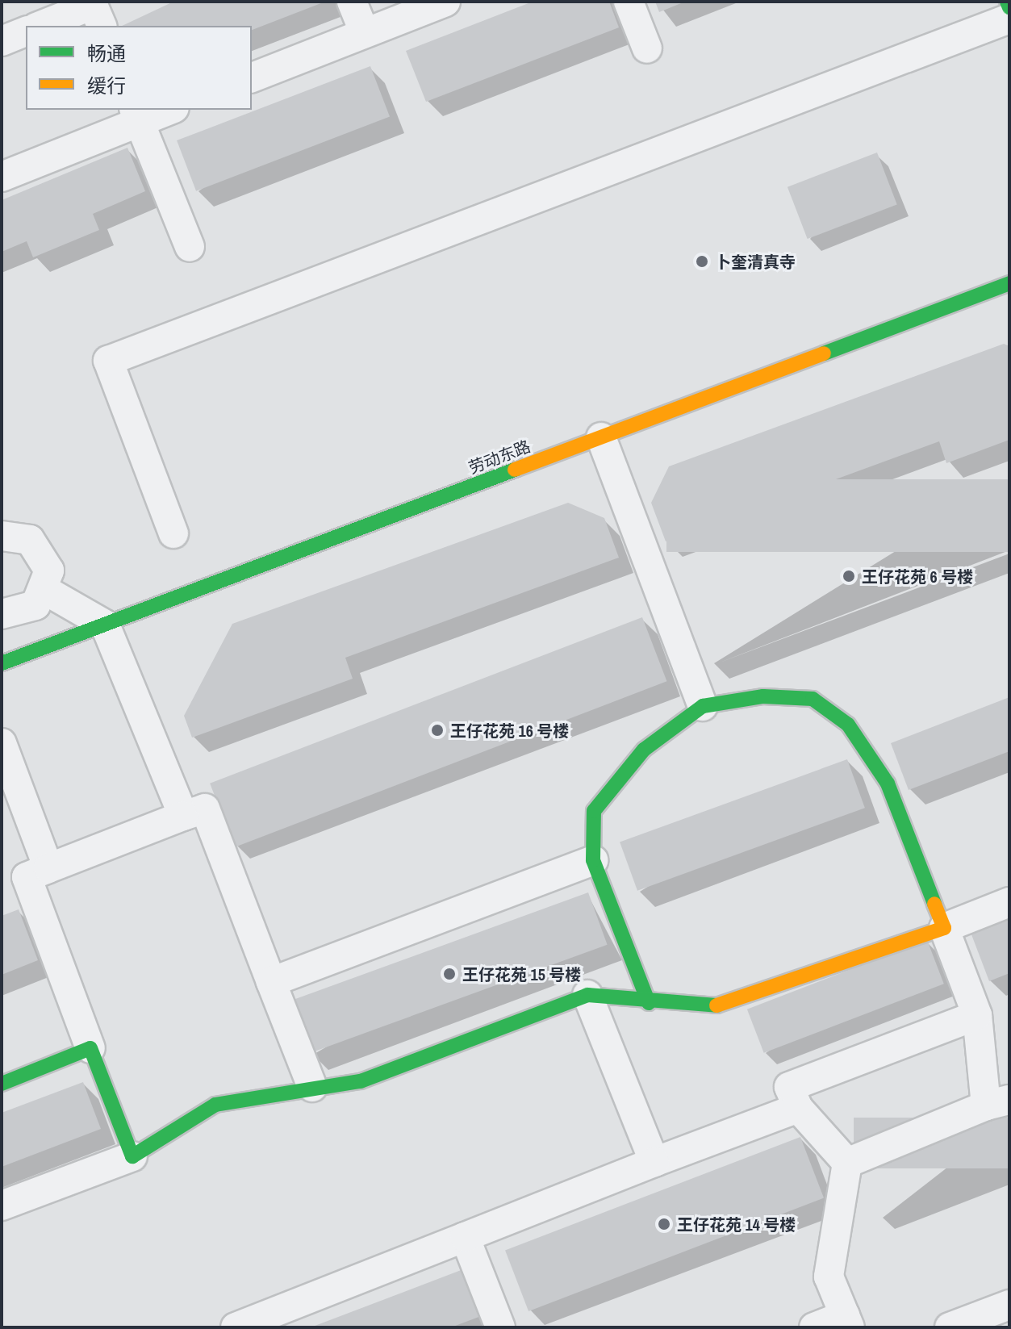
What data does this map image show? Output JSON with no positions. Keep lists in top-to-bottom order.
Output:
{
  "streets": {
    "street": ["劳动东路"]
  },
  "places": [
    "卜奎清真寺",
    "王仔花苑 6 号楼",
    "王仔花苑 16 号楼",
    "王仔花苑 15 号楼",
    "王仔花苑 14 号楼"
  ],
  "legend": ["畅通", "缓行"]
}
